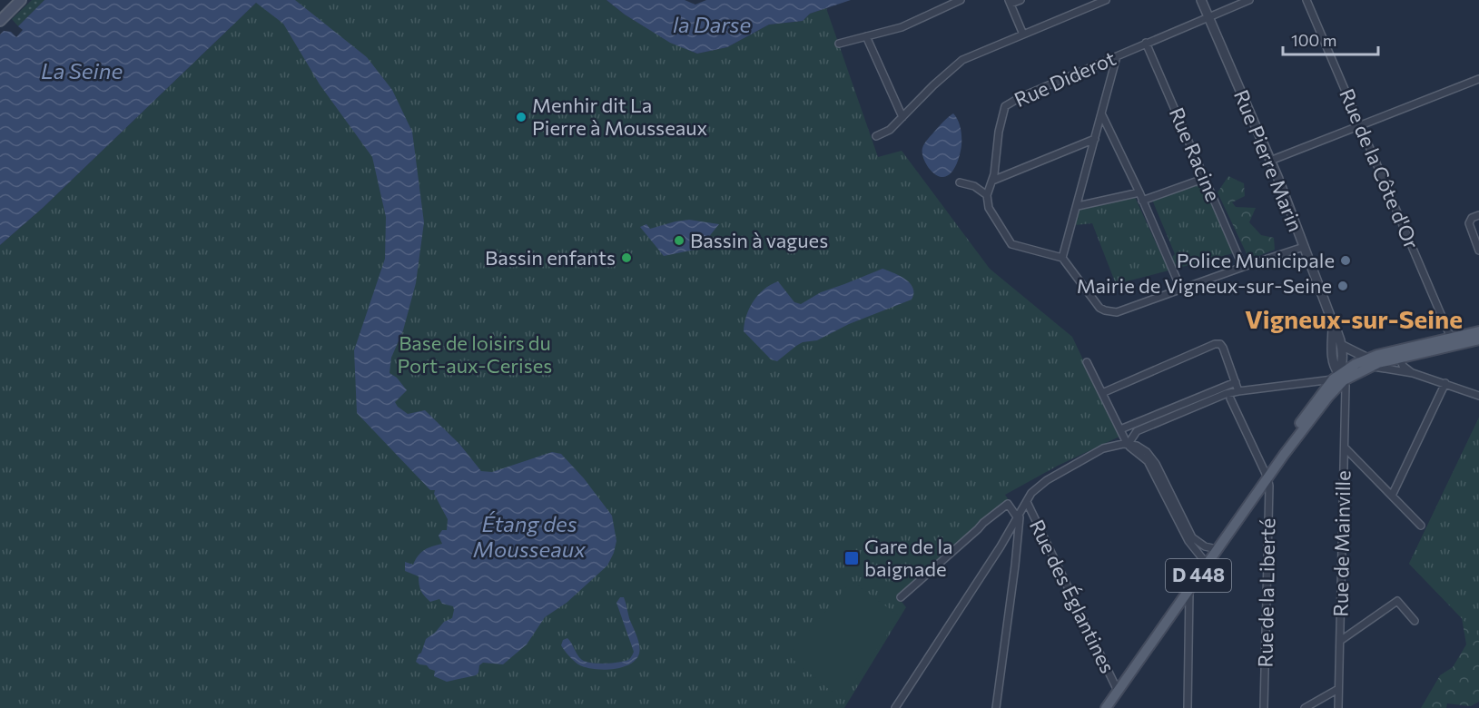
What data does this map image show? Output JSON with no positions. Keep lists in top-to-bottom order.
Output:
{
  "streets": {
    "main road": ["D 448"],
    "street": [
      "Rue Diderot",
      "Rue Racine",
      "Rue Pierre Marin",
      "Rue de la Côte d'Or",
      "Rue de Mainville",
      "Rue de la Liberté",
      "Rue des Églantines"
    ]
  },
  "crossings": [
    ["Rue Diderot", "Rue Racine"],
    ["Rue Diderot", "Rue Pierre Marin"],
    ["Rue Pierre Marin", "Rue de Mainville"],
    ["Rue Pierre Marin", "D 448"],
    ["Rue de la Côte d'Or", "D 448"],
    ["Rue de Mainville", "D 448"],
    ["D 448", "Rue de la Liberté"],
    ["D 448", "Rue des Églantines"]
  ],
  "districts": ["Vigneux-sur-Seine"],
  "water": ["la Darse", "La Seine", "Étang des Mousseaux"],
  "parks": ["Base de loisirs du Port-aux-Cerises"],
  "places": {
    "other": [
      "Menhir dit La Pierre à Mousseaux",
      "Bassin à vagues",
      "Bassin enfants",
      "Police Municipale",
      "Mairie de Vigneux-sur-Seine"
    ],
    "transit": ["Gare de la baignade"]
  },
  "scale_bar": "100 m"
}
